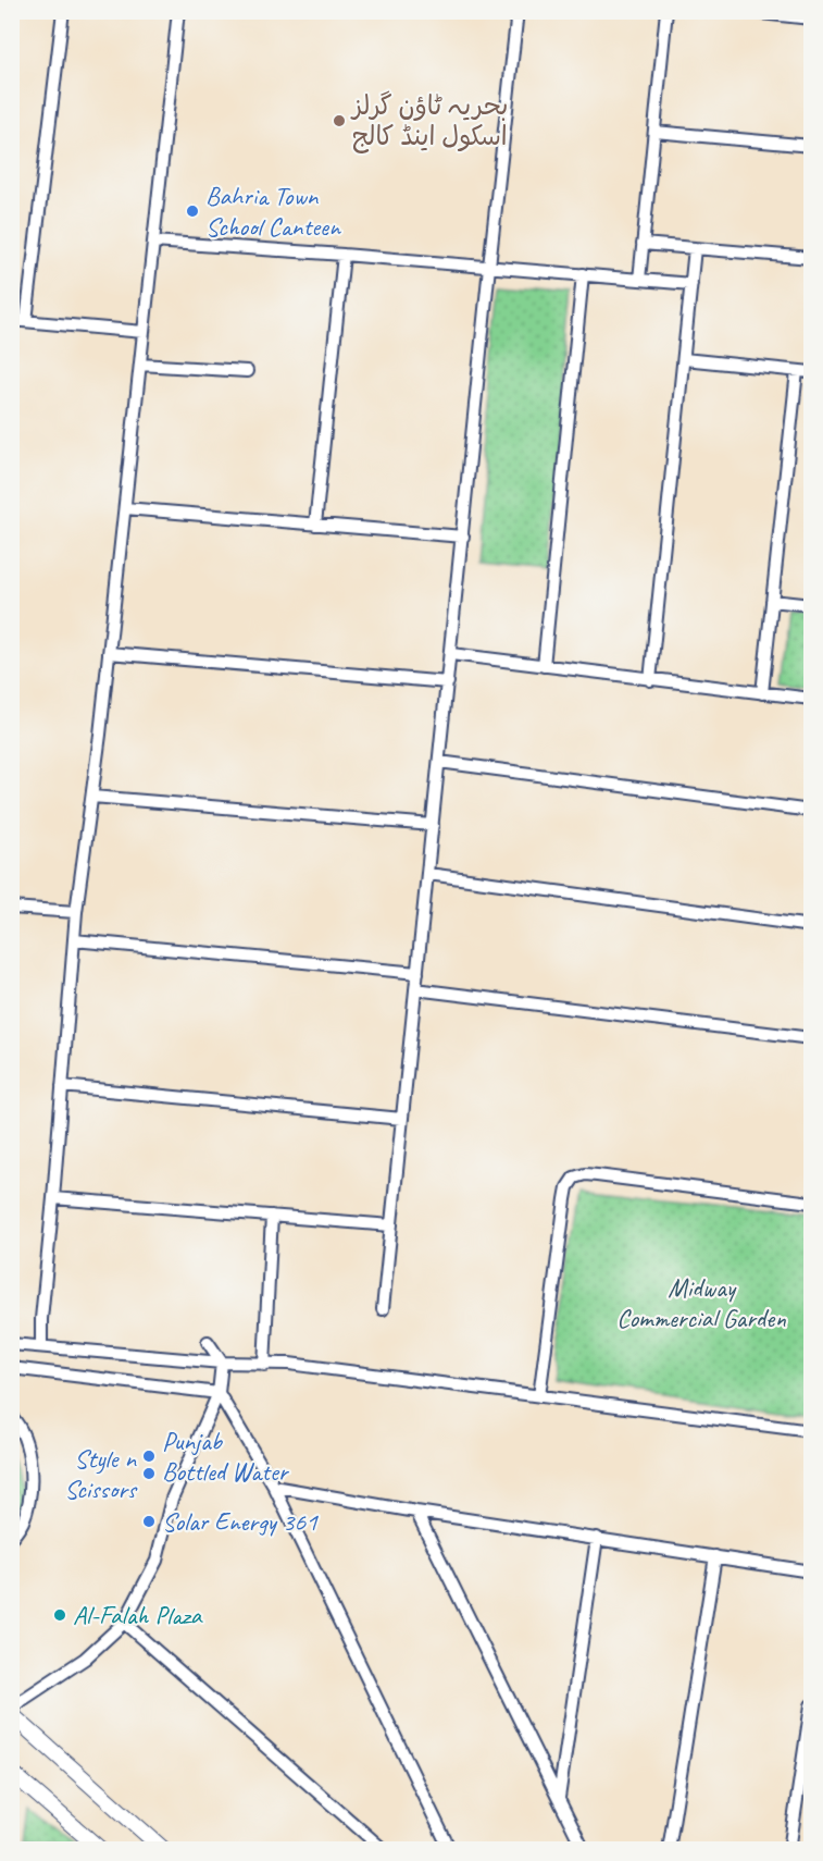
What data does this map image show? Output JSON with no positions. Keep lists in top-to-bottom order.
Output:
{
  "parks": ["Midway Commercial Garden"],
  "places": [
    "بحریہ ٹاؤن گرلز اسکول اینڈ کالج",
    "Bahria Town School Canteen",
    "Punjab Bottled Water",
    "Style n Scissors",
    "Solar Energy 361",
    "Al-Falah Plaza"
  ]
}
